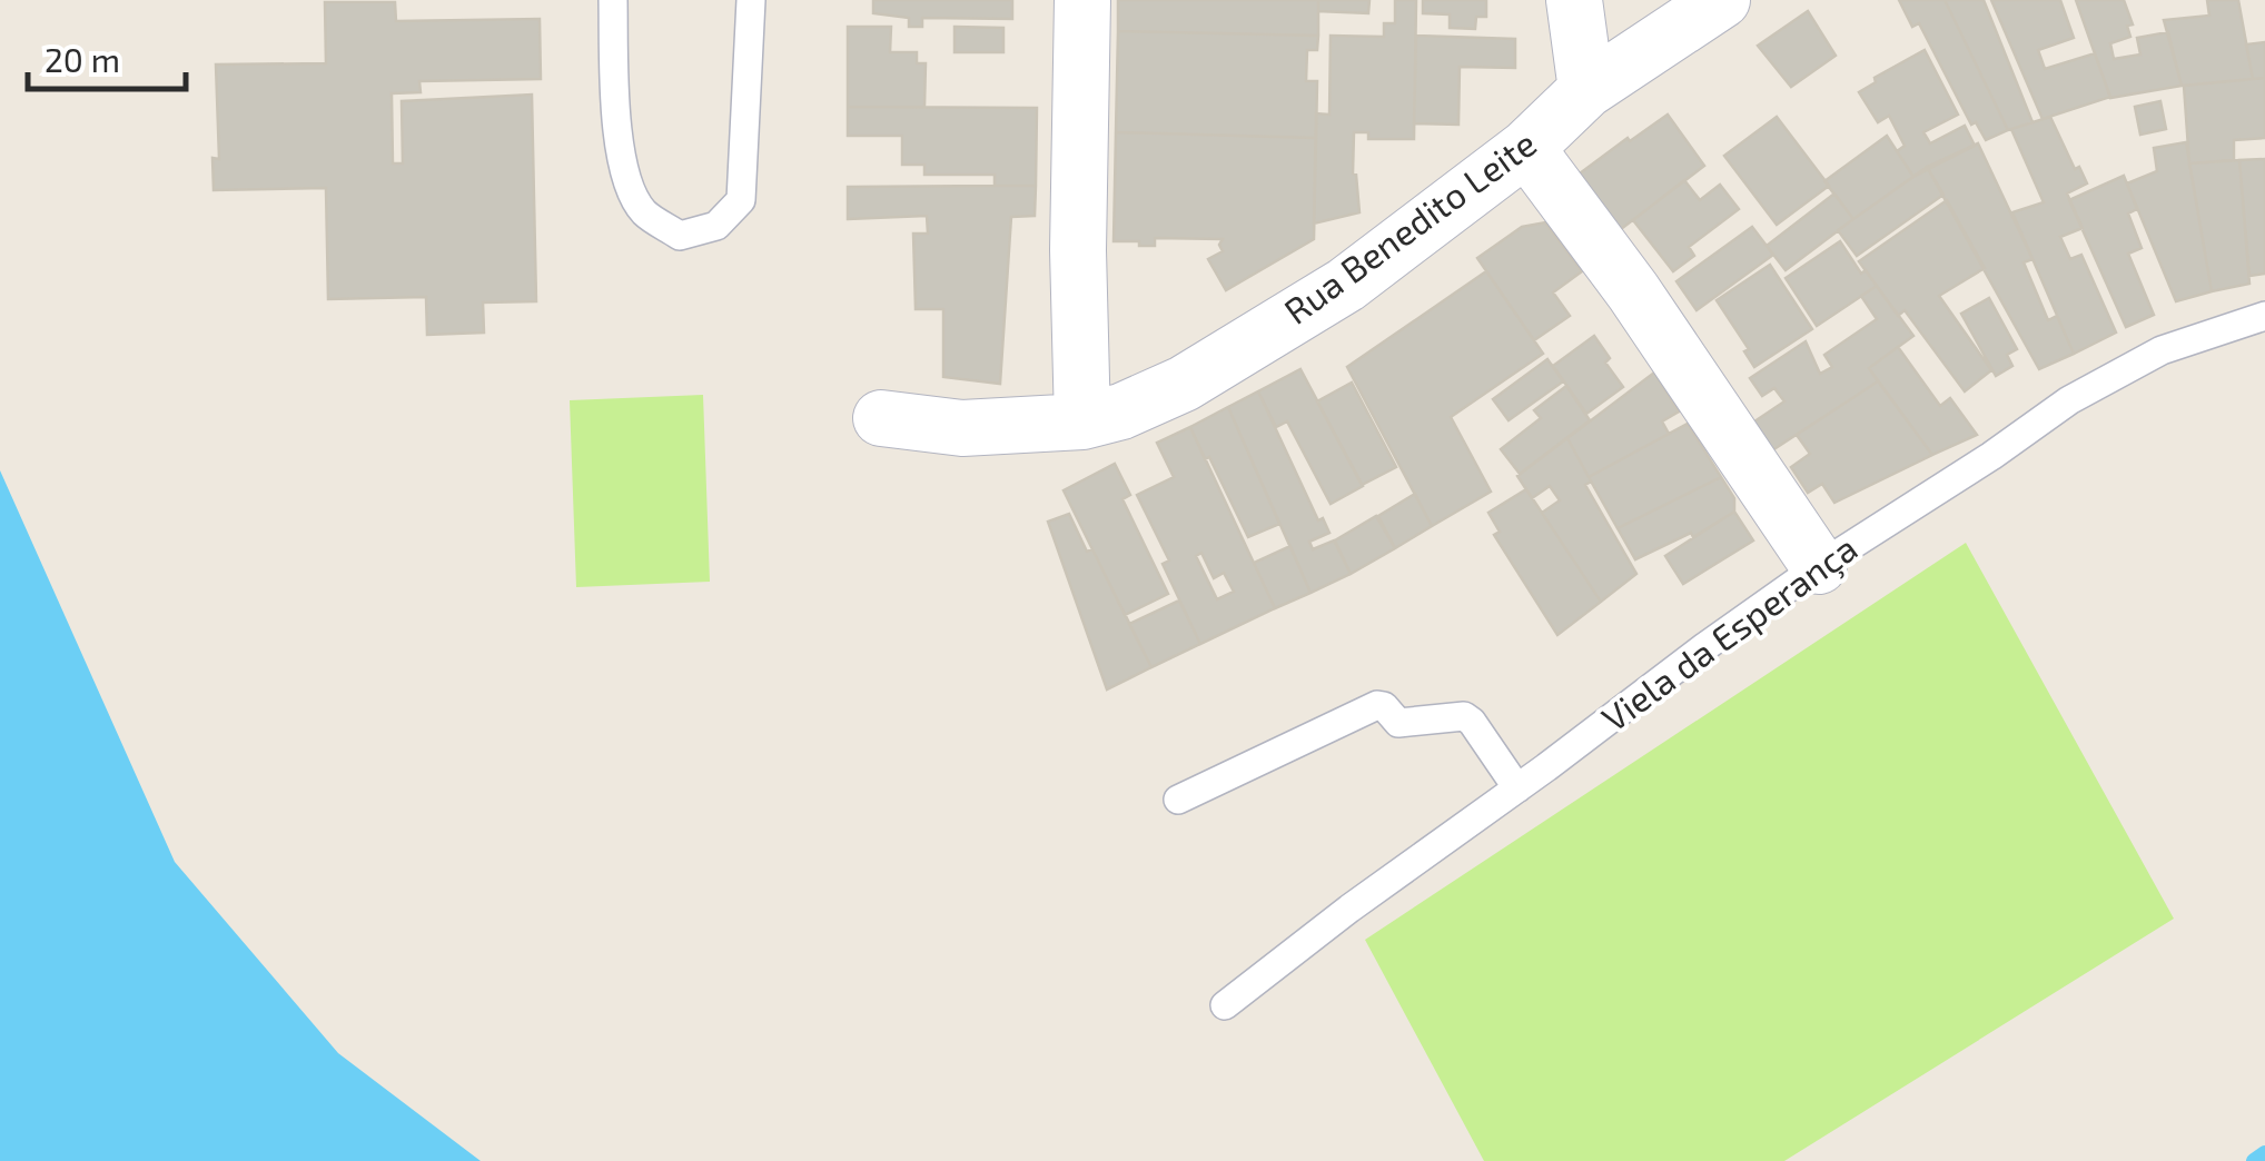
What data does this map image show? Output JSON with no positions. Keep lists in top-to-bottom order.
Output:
{
  "streets": {
    "street": ["Rua Benedito Leite"],
    "lane": ["Viela da Esperança"]
  },
  "scale_bar": "20 m"
}
